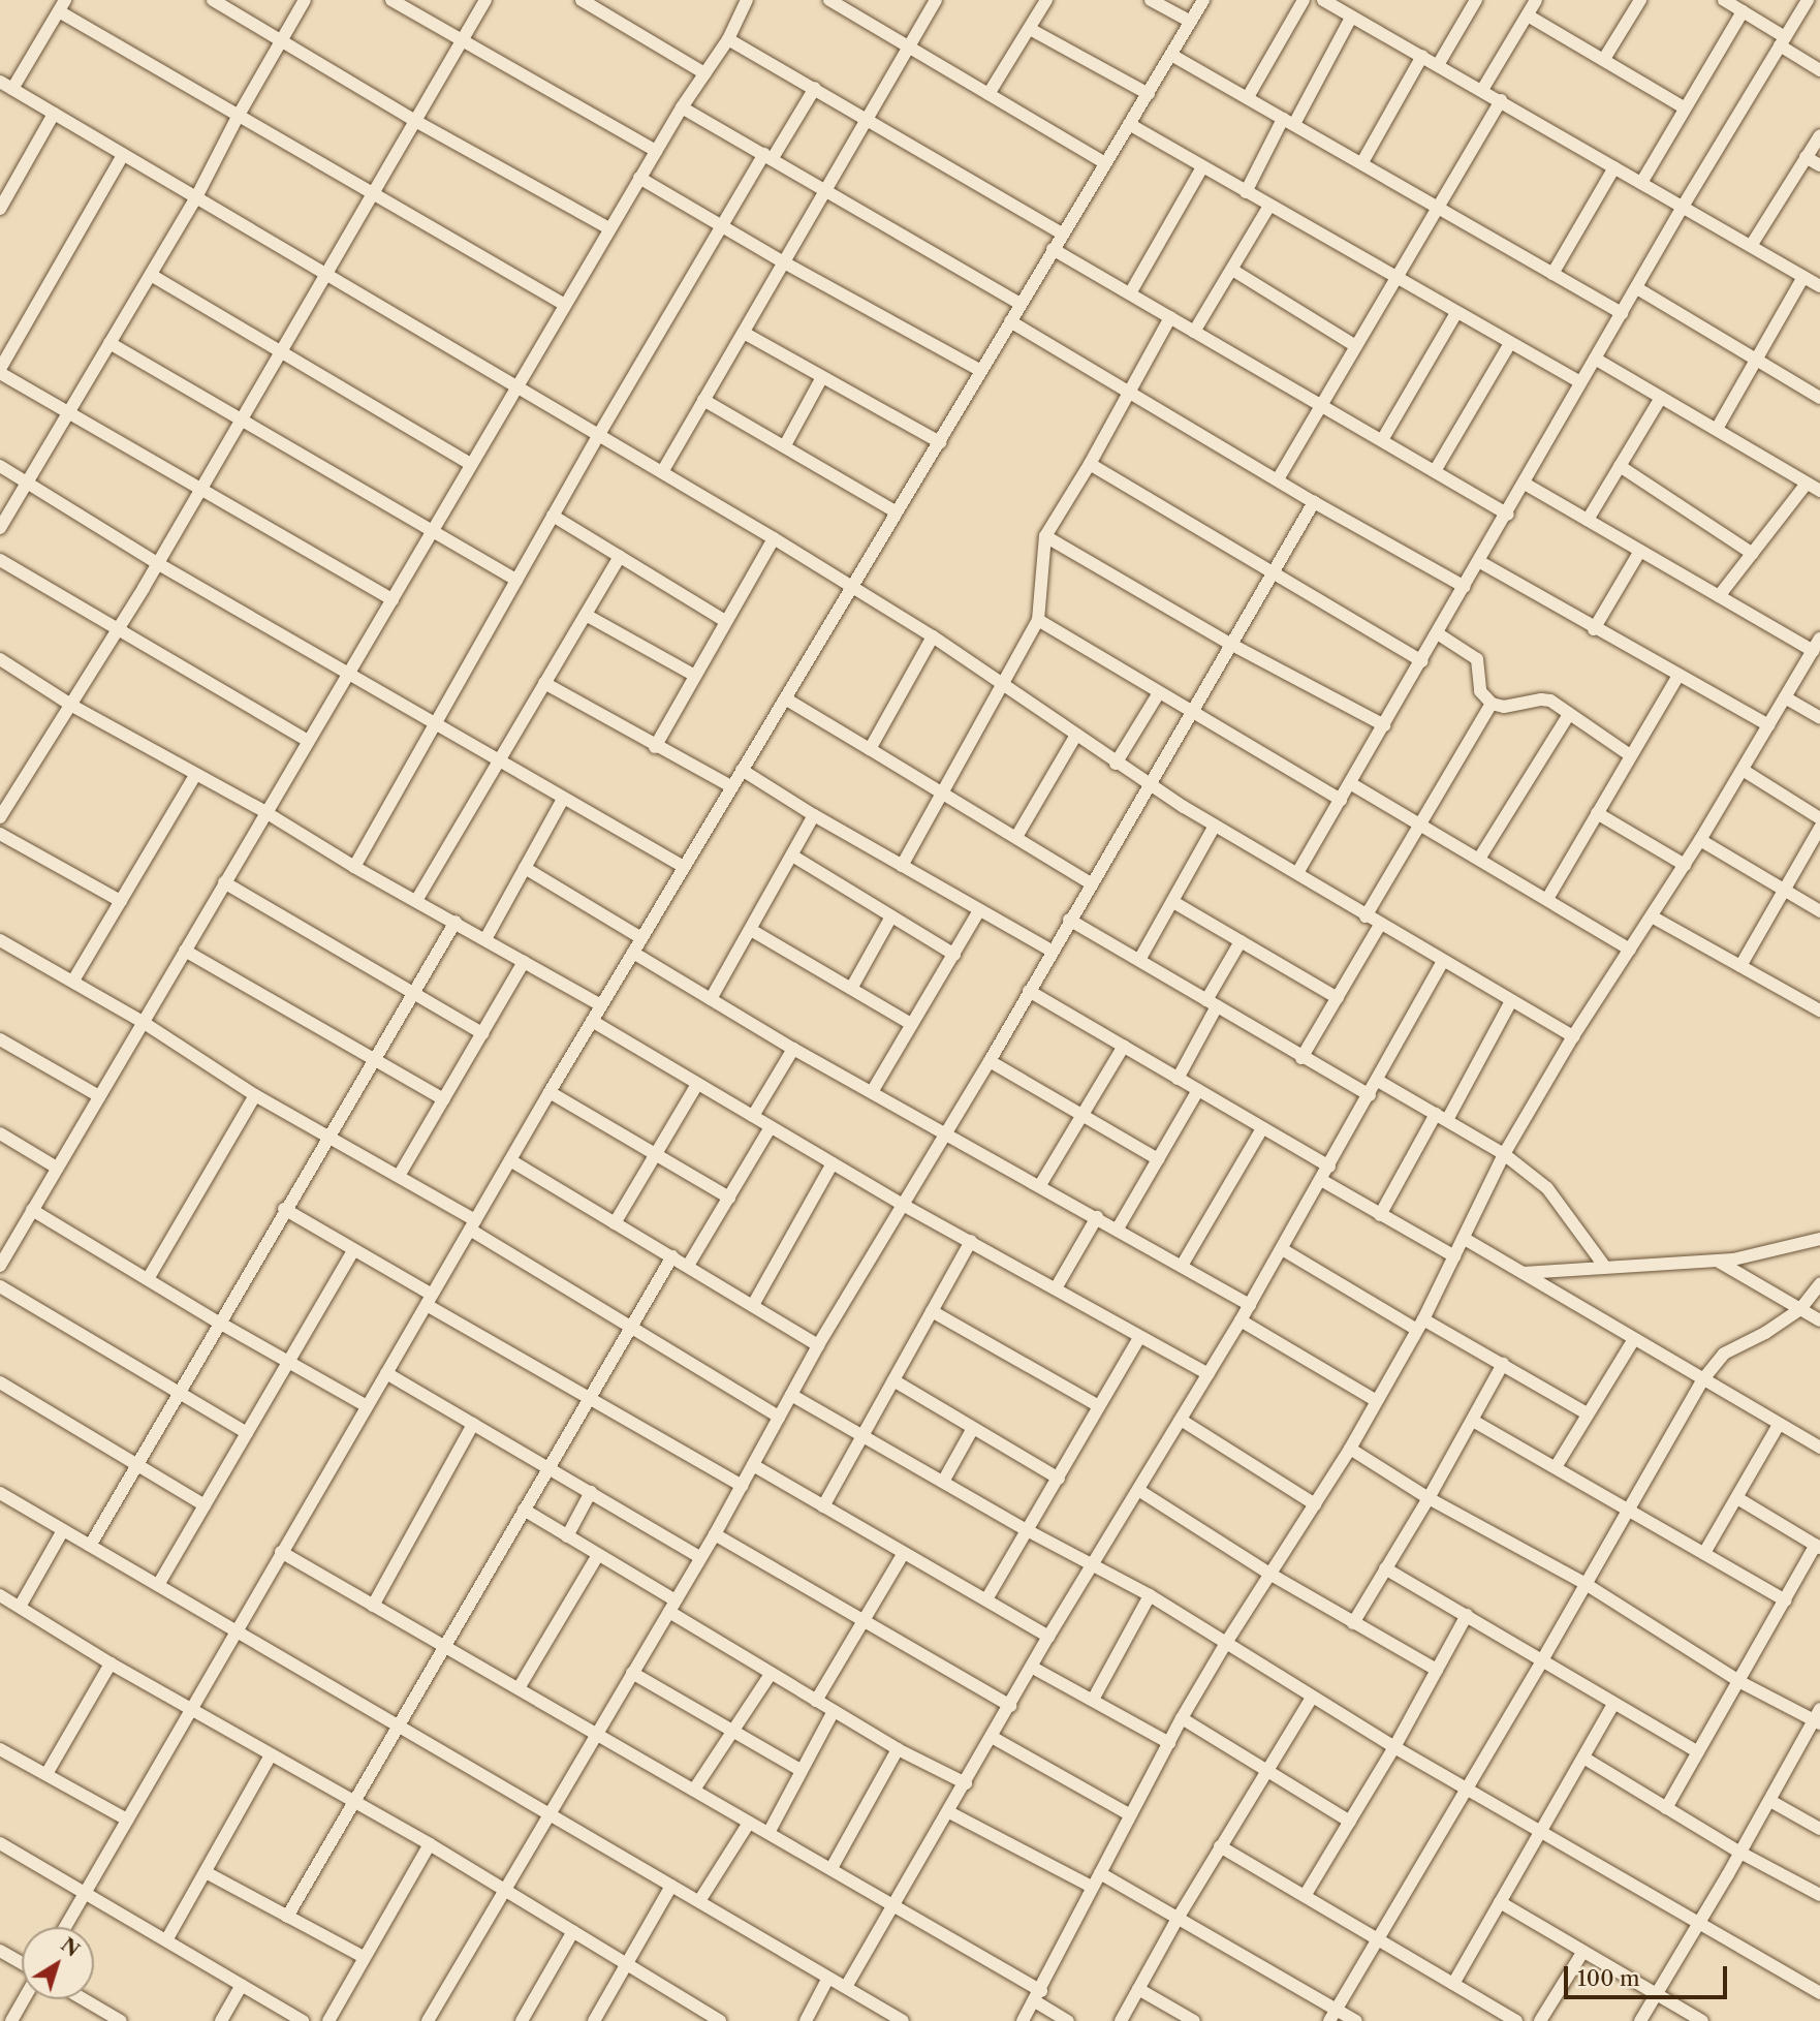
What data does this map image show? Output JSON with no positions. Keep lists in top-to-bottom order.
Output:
{
  "scale_bar": "100 m",
  "north": "top right"
}
